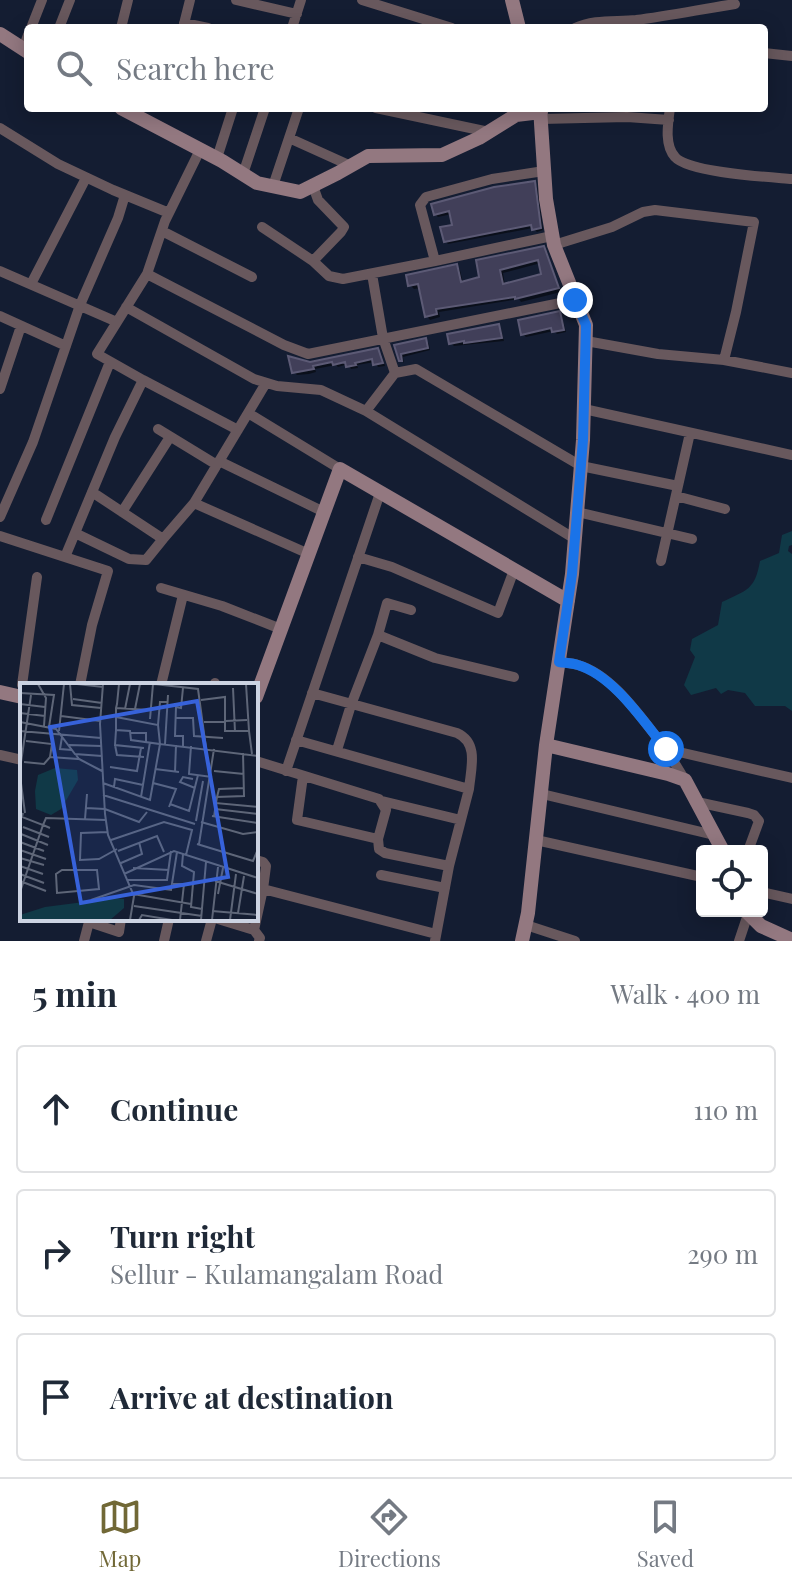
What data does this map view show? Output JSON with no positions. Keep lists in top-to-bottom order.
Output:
{
  "page": {
    "search": "Search here",
    "heading": ["5 min", "Walk · 400 m"],
    "list": [
      ["Continue", "110 m"],
      ["Turn right", "Sellur - Kulamangalam Road", "290 m"],
      "Arrive at destination"
    ],
    "nav": ["Map", "Directions", "Saved"]
  }
}
